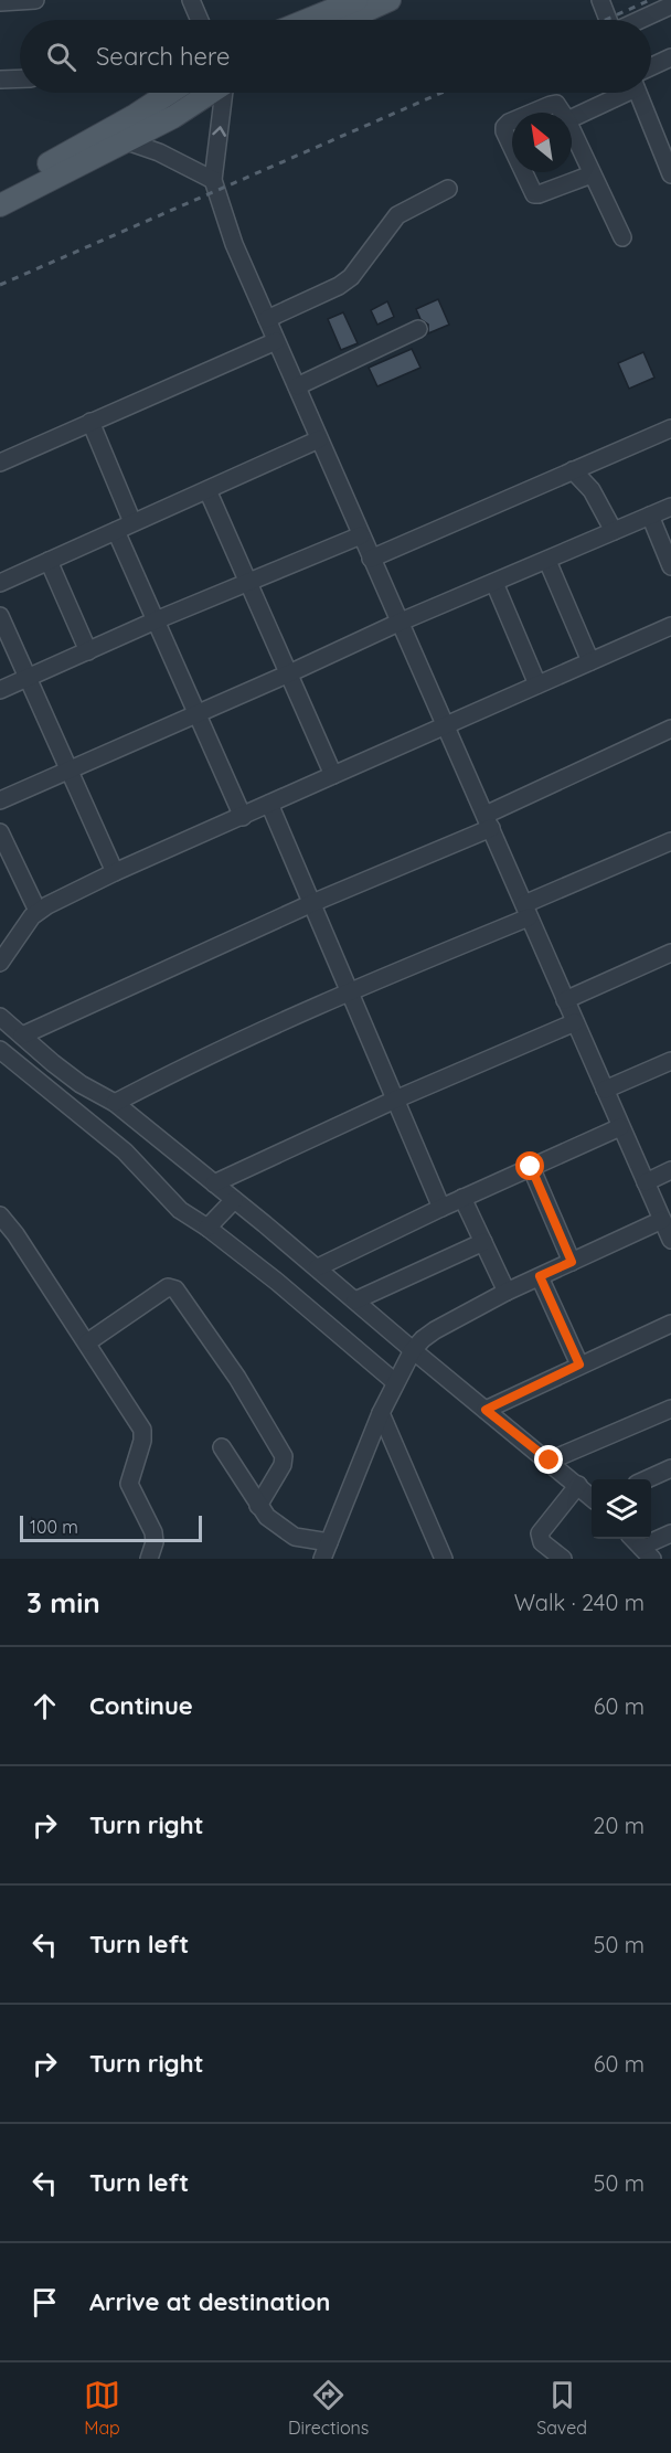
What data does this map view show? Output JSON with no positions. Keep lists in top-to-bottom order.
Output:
{
  "scale_bar": "100 m",
  "north": "top left",
  "page": {
    "search": "Search here",
    "scale": "100 m",
    "heading": ["3 min", "Walk · 240 m"],
    "list": [
      ["Continue", "60 m"],
      ["Turn right", "20 m"],
      ["Turn left", "50 m"],
      ["Turn right", "60 m"],
      ["Turn left", "50 m"],
      "Arrive at destination"
    ],
    "nav": ["Map", "Directions", "Saved"]
  }
}
